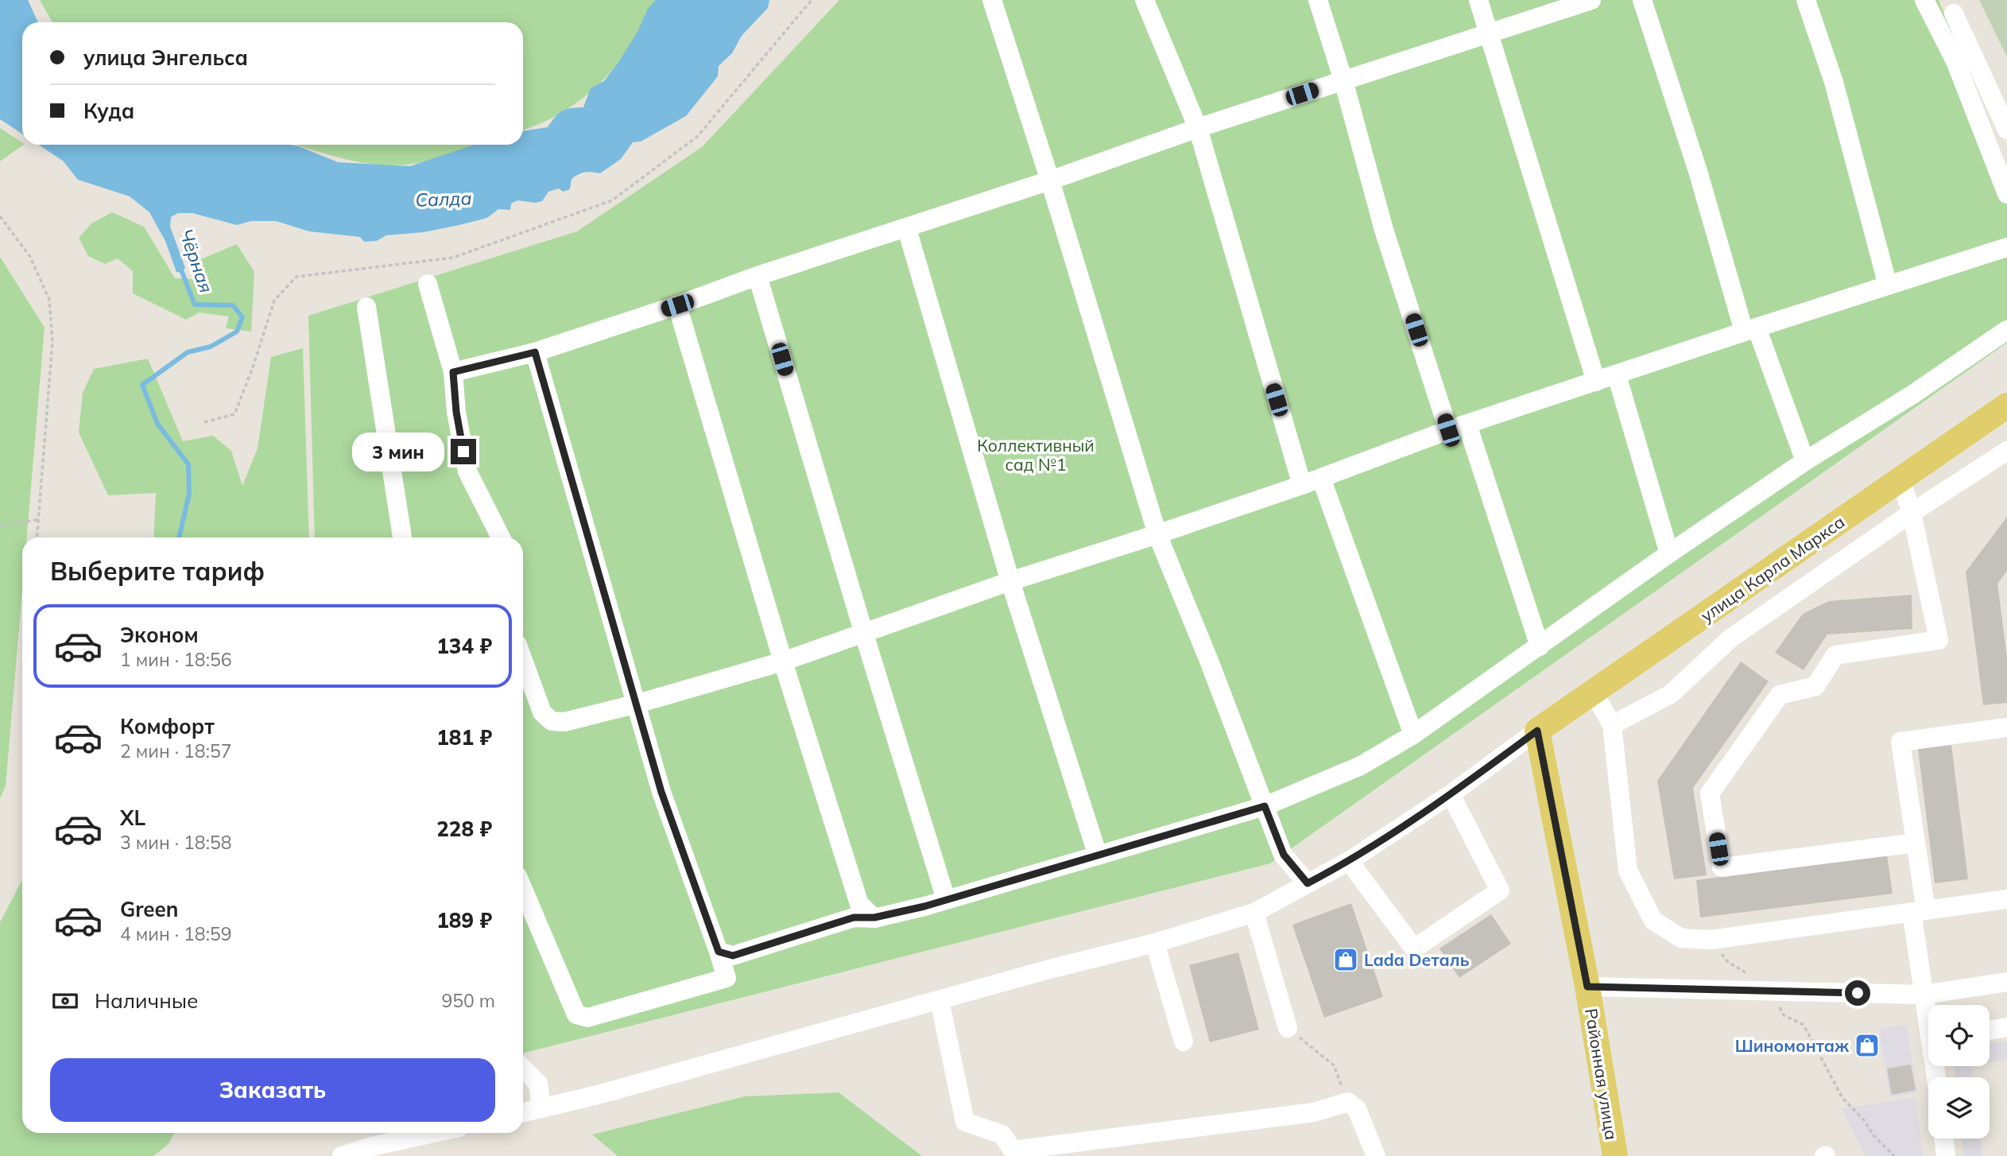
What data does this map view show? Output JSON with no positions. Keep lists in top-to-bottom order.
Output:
{
  "streets": {
    "main road": ["улица Карла Маркса", "Районная улица"]
  },
  "crossings": [
    ["улица Карла Маркса", "Районная улица"]
  ],
  "water": ["Салда", "Чёрная"],
  "parks": ["Коллективный сад №1"],
  "places": {
    "shop": ["Lada Dеталь", "Шиномонтаж"]
  },
  "page": {
    "banner": ["улица Энгельса", "Куда"],
    "bubble": "3 мин",
    "heading": "Выберите тариф",
    "list": [
      {
        "name": "Эконом",
        "note": "1 мин · 18:56",
        "value": "134 ₽"
      },
      {
        "name": "Комфорт",
        "note": "2 мин · 18:57",
        "value": "181 ₽"
      },
      {
        "name": "XL",
        "note": "3 мин · 18:58",
        "value": "228 ₽"
      },
      {
        "name": "Green",
        "note": "4 мин · 18:59",
        "value": "189 ₽"
      }
    ],
    "pay": ["Наличные", "950 m"],
    "buttons": "Заказать"
  }
}
